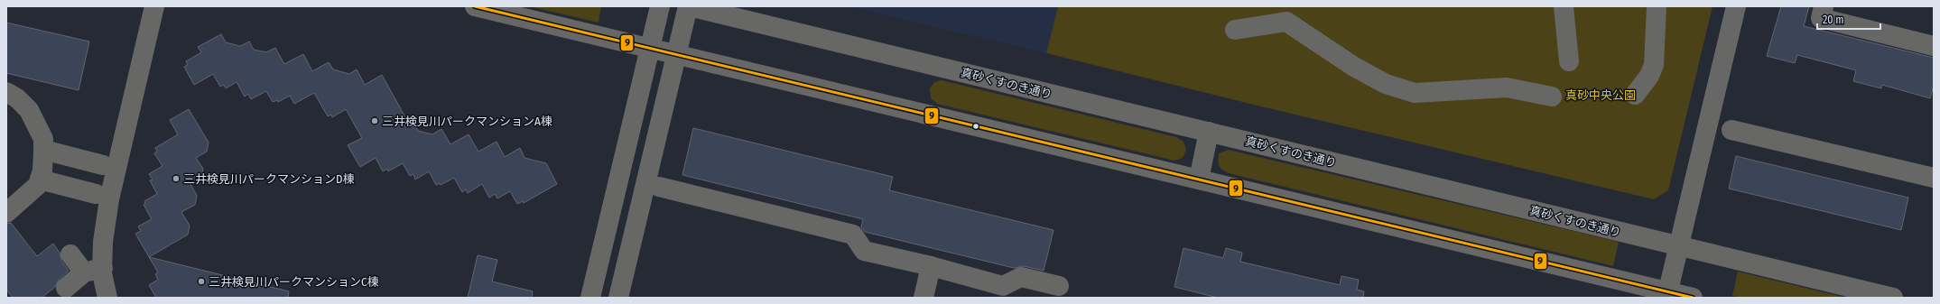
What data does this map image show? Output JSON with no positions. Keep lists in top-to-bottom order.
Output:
{
  "streets": {
    "street": ["真砂くすのき通り"]
  },
  "parks": ["真砂中央公園"],
  "places": ["三井検見川パークマンションA棟", "三井検見川パークマンションD棟", "三井検見川パークマンションC棟"],
  "lines": ["transit line 9"],
  "scale_bar": "20 m"
}
